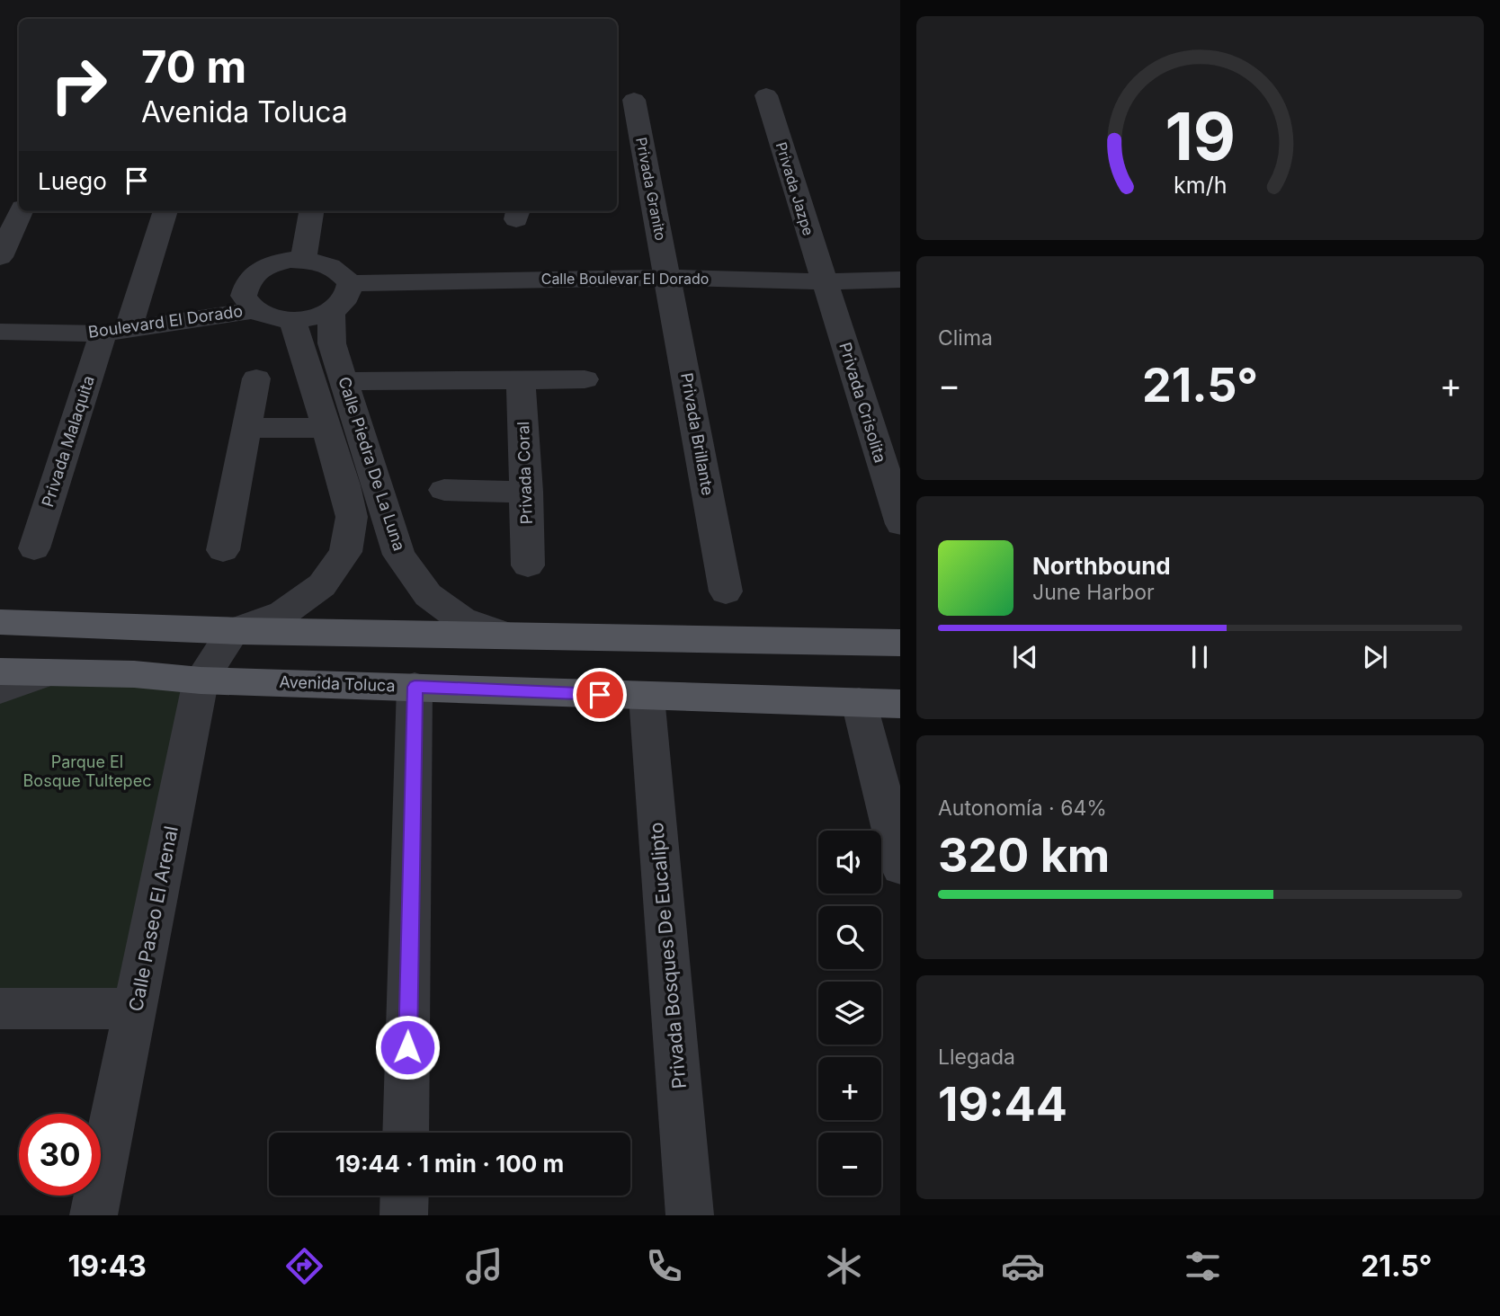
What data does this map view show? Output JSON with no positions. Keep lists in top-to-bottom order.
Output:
{
  "streets": {
    "main road": ["Avenida Toluca"],
    "street": [
      "Privada Granito",
      "Privada Jazpe",
      "Calle Boulevar El Dorado",
      "Boulevard El Dorado",
      "Privada Crisolita",
      "Privada Brillante",
      "Privada Malaquita",
      "Calle Piedra De La Luna",
      "Privada Coral",
      "Calle Paseo El Arenal",
      "Privada Bosques De Eucalipto"
    ]
  },
  "crossings": [
    ["Privada Granito", "Calle Boulevar El Dorado"],
    ["Privada Granito", "Privada Brillante"],
    ["Privada Jazpe", "Calle Boulevar El Dorado"],
    ["Privada Jazpe", "Privada Crisolita"],
    ["Calle Boulevar El Dorado", "Boulevard El Dorado"],
    ["Calle Boulevar El Dorado", "Privada Crisolita"],
    ["Calle Boulevar El Dorado", "Privada Brillante"],
    ["Calle Boulevar El Dorado", "Calle Piedra De La Luna"],
    ["Boulevard El Dorado", "Privada Malaquita"],
    ["Boulevard El Dorado", "Calle Piedra De La Luna"],
    ["Calle Piedra De La Luna", "Calle Paseo El Arenal"],
    ["Avenida Toluca", "Calle Paseo El Arenal"],
    ["Avenida Toluca", "Privada Bosques De Eucalipto"]
  ],
  "parks": ["Parque El Bosque Tultepec"],
  "page": {
    "turn": ["70 m", "Avenida Toluca"],
    "then": "Luego",
    "tile": [
      "Clima",
      ["Autonomía · 64%", "320 km"],
      ["Llegada", "19:44"]
    ],
    "heat": ["−", "21.5°", "+"],
    "song": ["Northbound", "June Harbor"],
    "map_buttons": ["+", "−"],
    "limit": "30",
    "trip": "19:44 · 1 min · 100 m",
    "tabs": ["19:43", "21.5°"],
    "gauge": ["19", "km/h"]
  }
}
